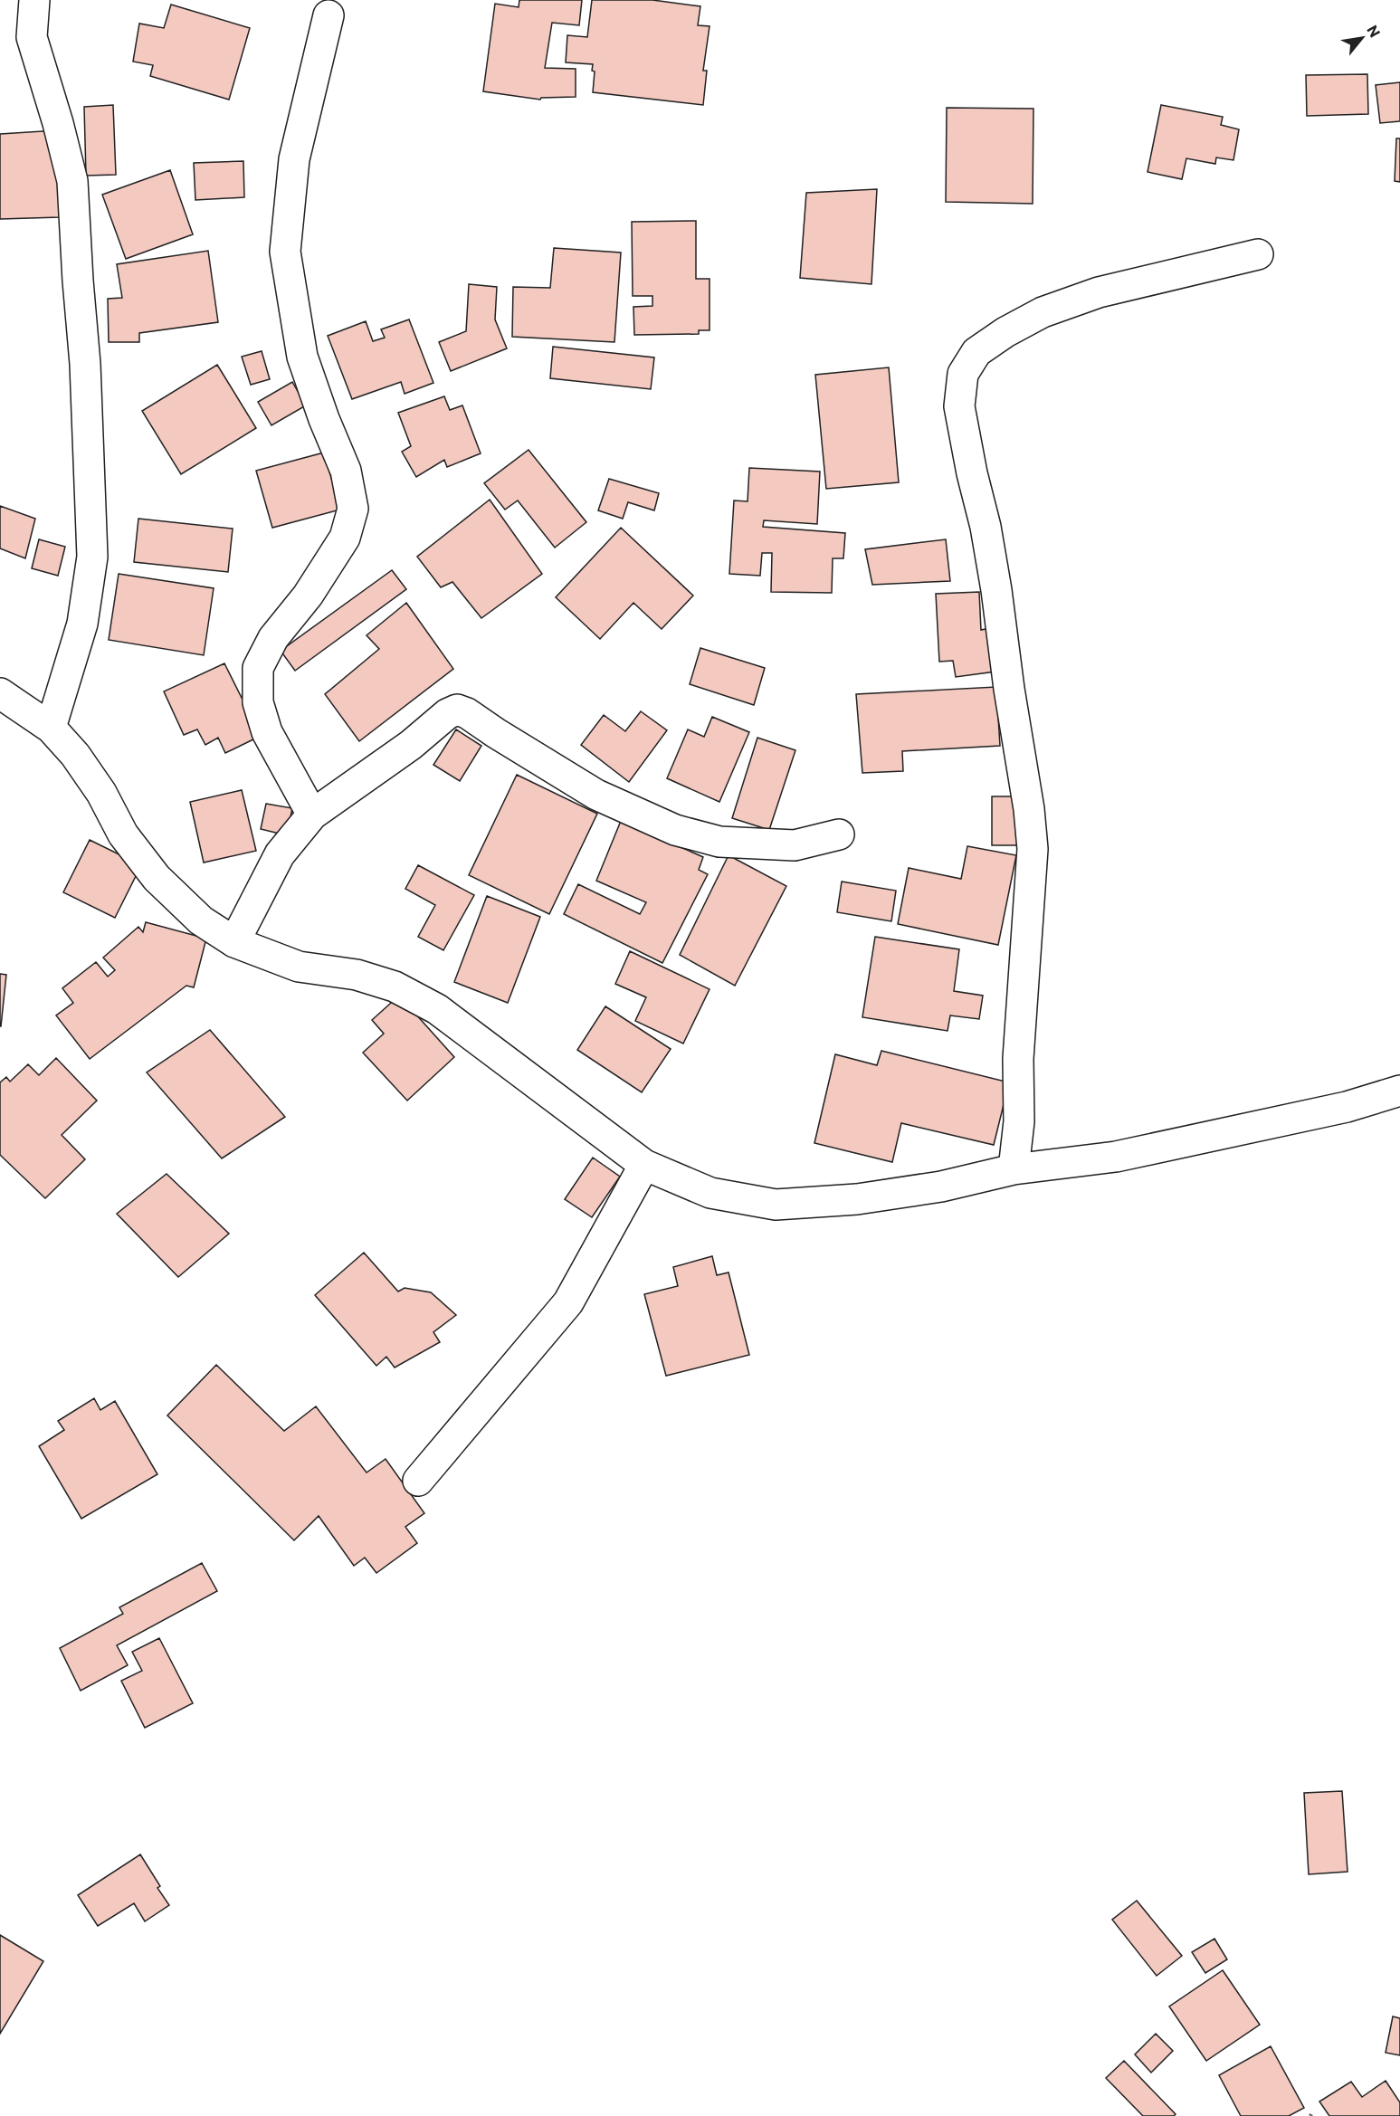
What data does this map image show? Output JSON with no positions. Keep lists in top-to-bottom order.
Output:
{
  "north": "top right"
}
